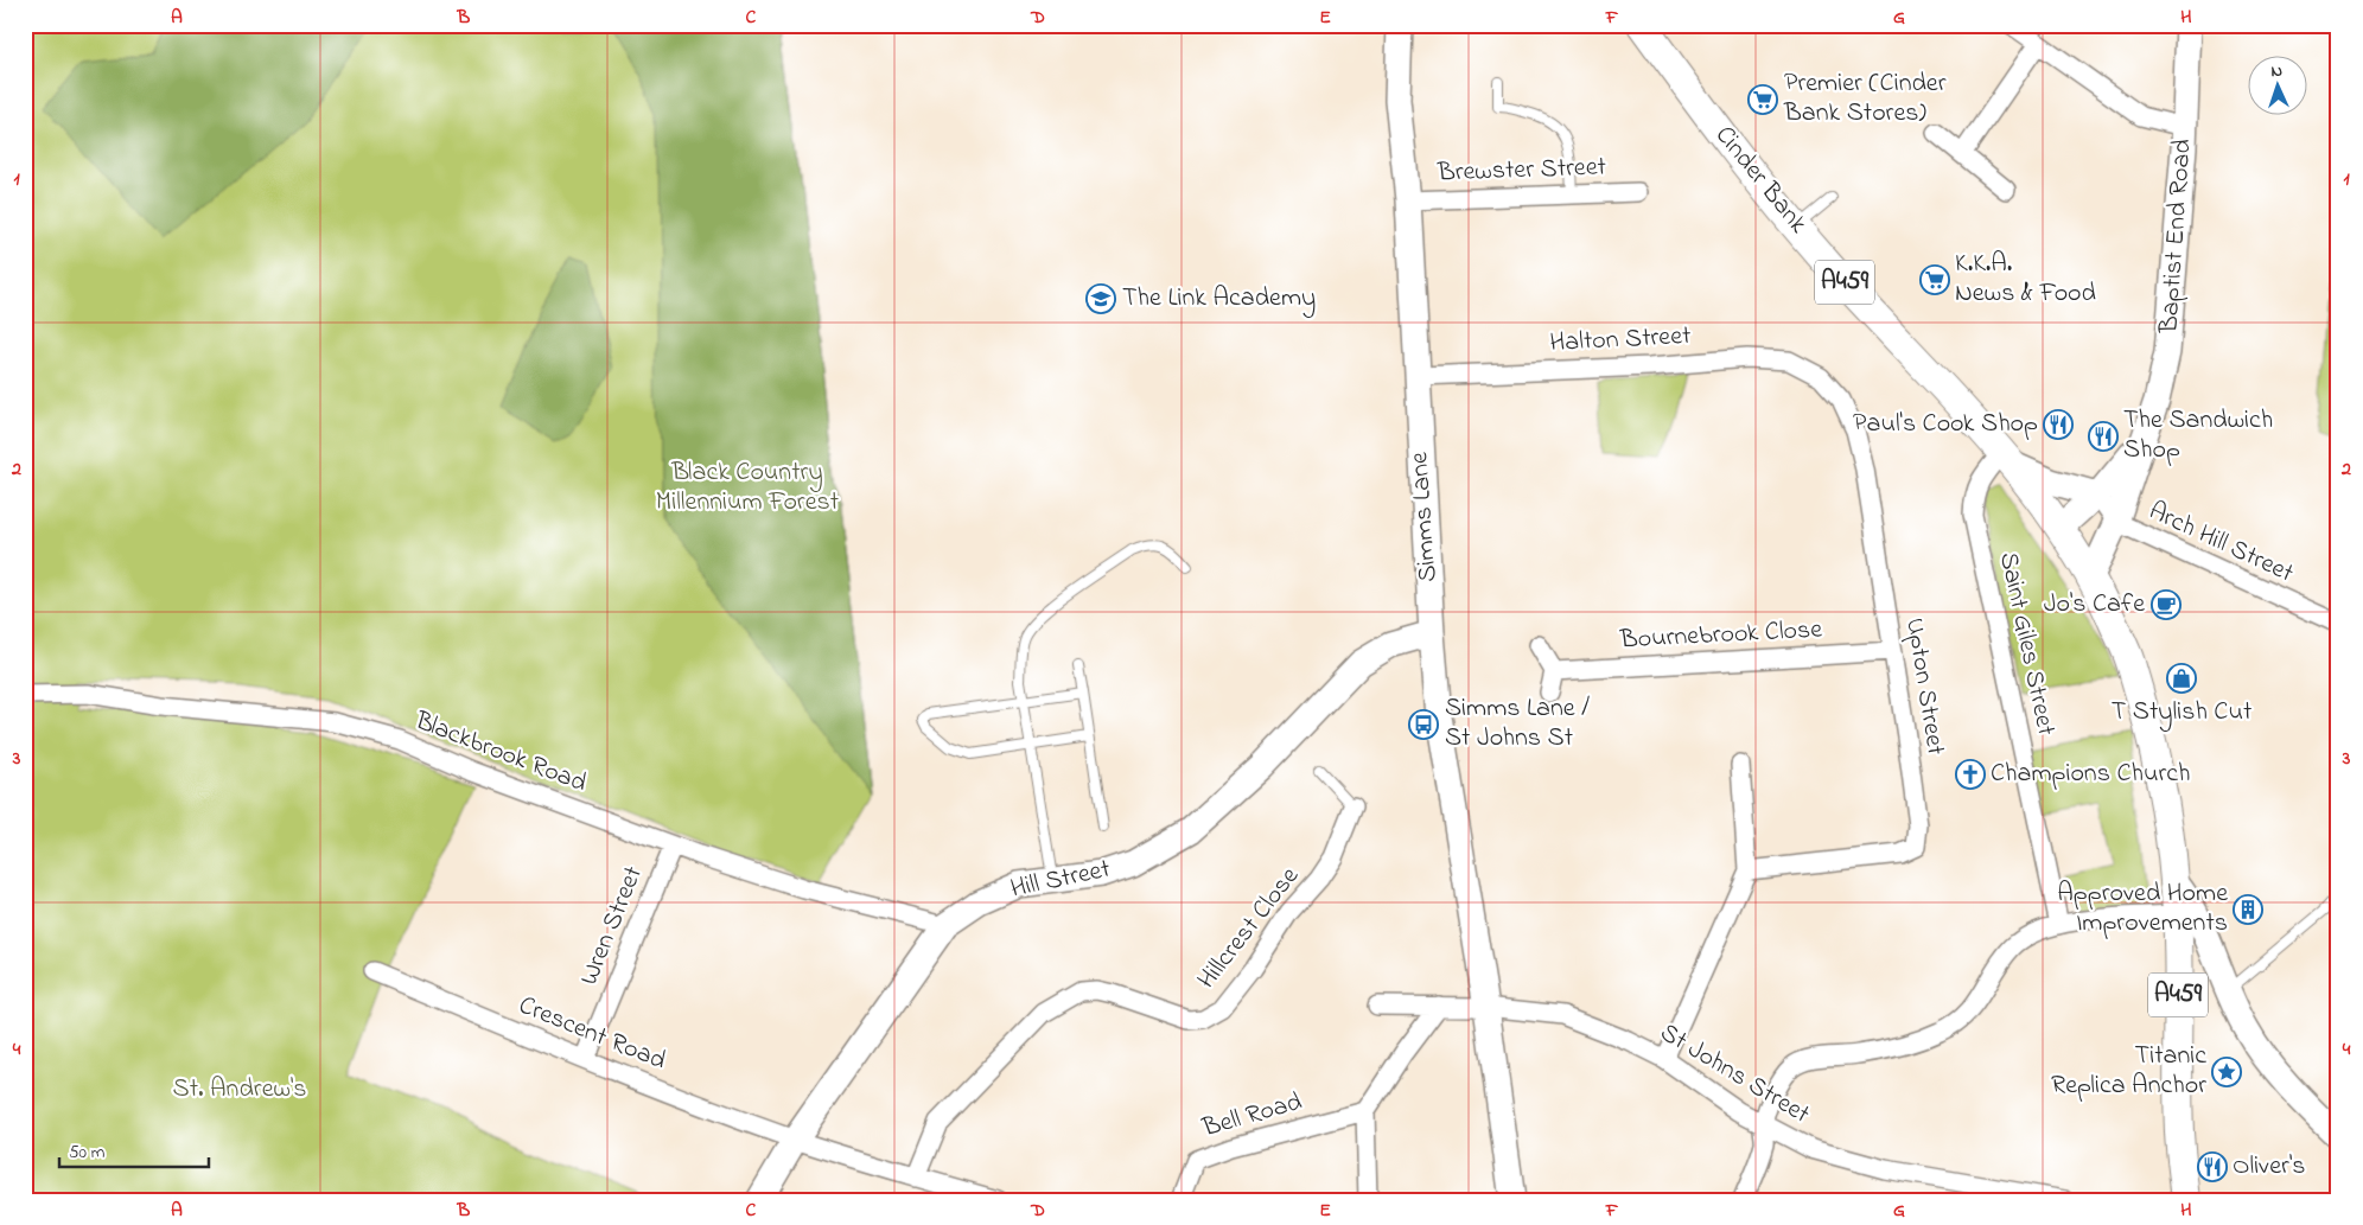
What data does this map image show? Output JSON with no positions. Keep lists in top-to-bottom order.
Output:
{
  "streets": {
    "main road": ["Cinder Bank", "A459"],
    "street": [
      "Brewster Street",
      "Baptist End Road",
      "Halton Street",
      "Simms Lane",
      "Arch Hill Street",
      "Bournebrook Close",
      "Saint Giles Street",
      "Upton Street",
      "Blackbrook Road",
      "Hill Street",
      "Wren Street",
      "Hillcrest Close",
      "Crescent Road",
      "St Johns Street",
      "Bell Road"
    ]
  },
  "crossings": [
    ["Brewster Street", "Simms Lane"],
    ["Cinder Bank", "Baptist End Road"],
    ["Cinder Bank", "A459"],
    ["Cinder Bank", "Saint Giles Street"],
    ["Baptist End Road", "Arch Hill Street"],
    ["Halton Street", "Simms Lane"],
    ["Halton Street", "Upton Street"],
    ["Simms Lane", "Hill Street"],
    ["Simms Lane", "St Johns Street"],
    ["Bournebrook Close", "Upton Street"],
    ["Blackbrook Road", "Hill Street"],
    ["Blackbrook Road", "Wren Street"],
    ["Hill Street", "Crescent Road"],
    ["Wren Street", "Crescent Road"],
    ["Hillcrest Close", "Crescent Road"]
  ],
  "parks": ["Black Country Millennium Forest", "St. Andrew's"],
  "places": {
    "supermarket": ["Premier (Cinder Bank Stores)", "K.K.A. News & Food"],
    "school or university": ["The Link Academy"],
    "restaurant": ["Paul's Cook Shop", "The Sandwich Shop", "Oliver's"],
    "cafe": ["Jo's Cafe"],
    "shop": ["T Stylish Cut"],
    "bus stop": ["Simms Lane / St Johns St"],
    "church": ["Champions Church"],
    "building": ["Approved Home Improvements"],
    "place": ["Titanic Replica Anchor"]
  },
  "scale_bar": "50 m",
  "north": "top",
  "grid": {
    "columns": [
      "A",
      "B",
      "C",
      "D",
      "E",
      "F",
      "G",
      "H"
    ],
    "rows": [
      "1",
      "2",
      "3",
      "4"
    ]
  }
}
